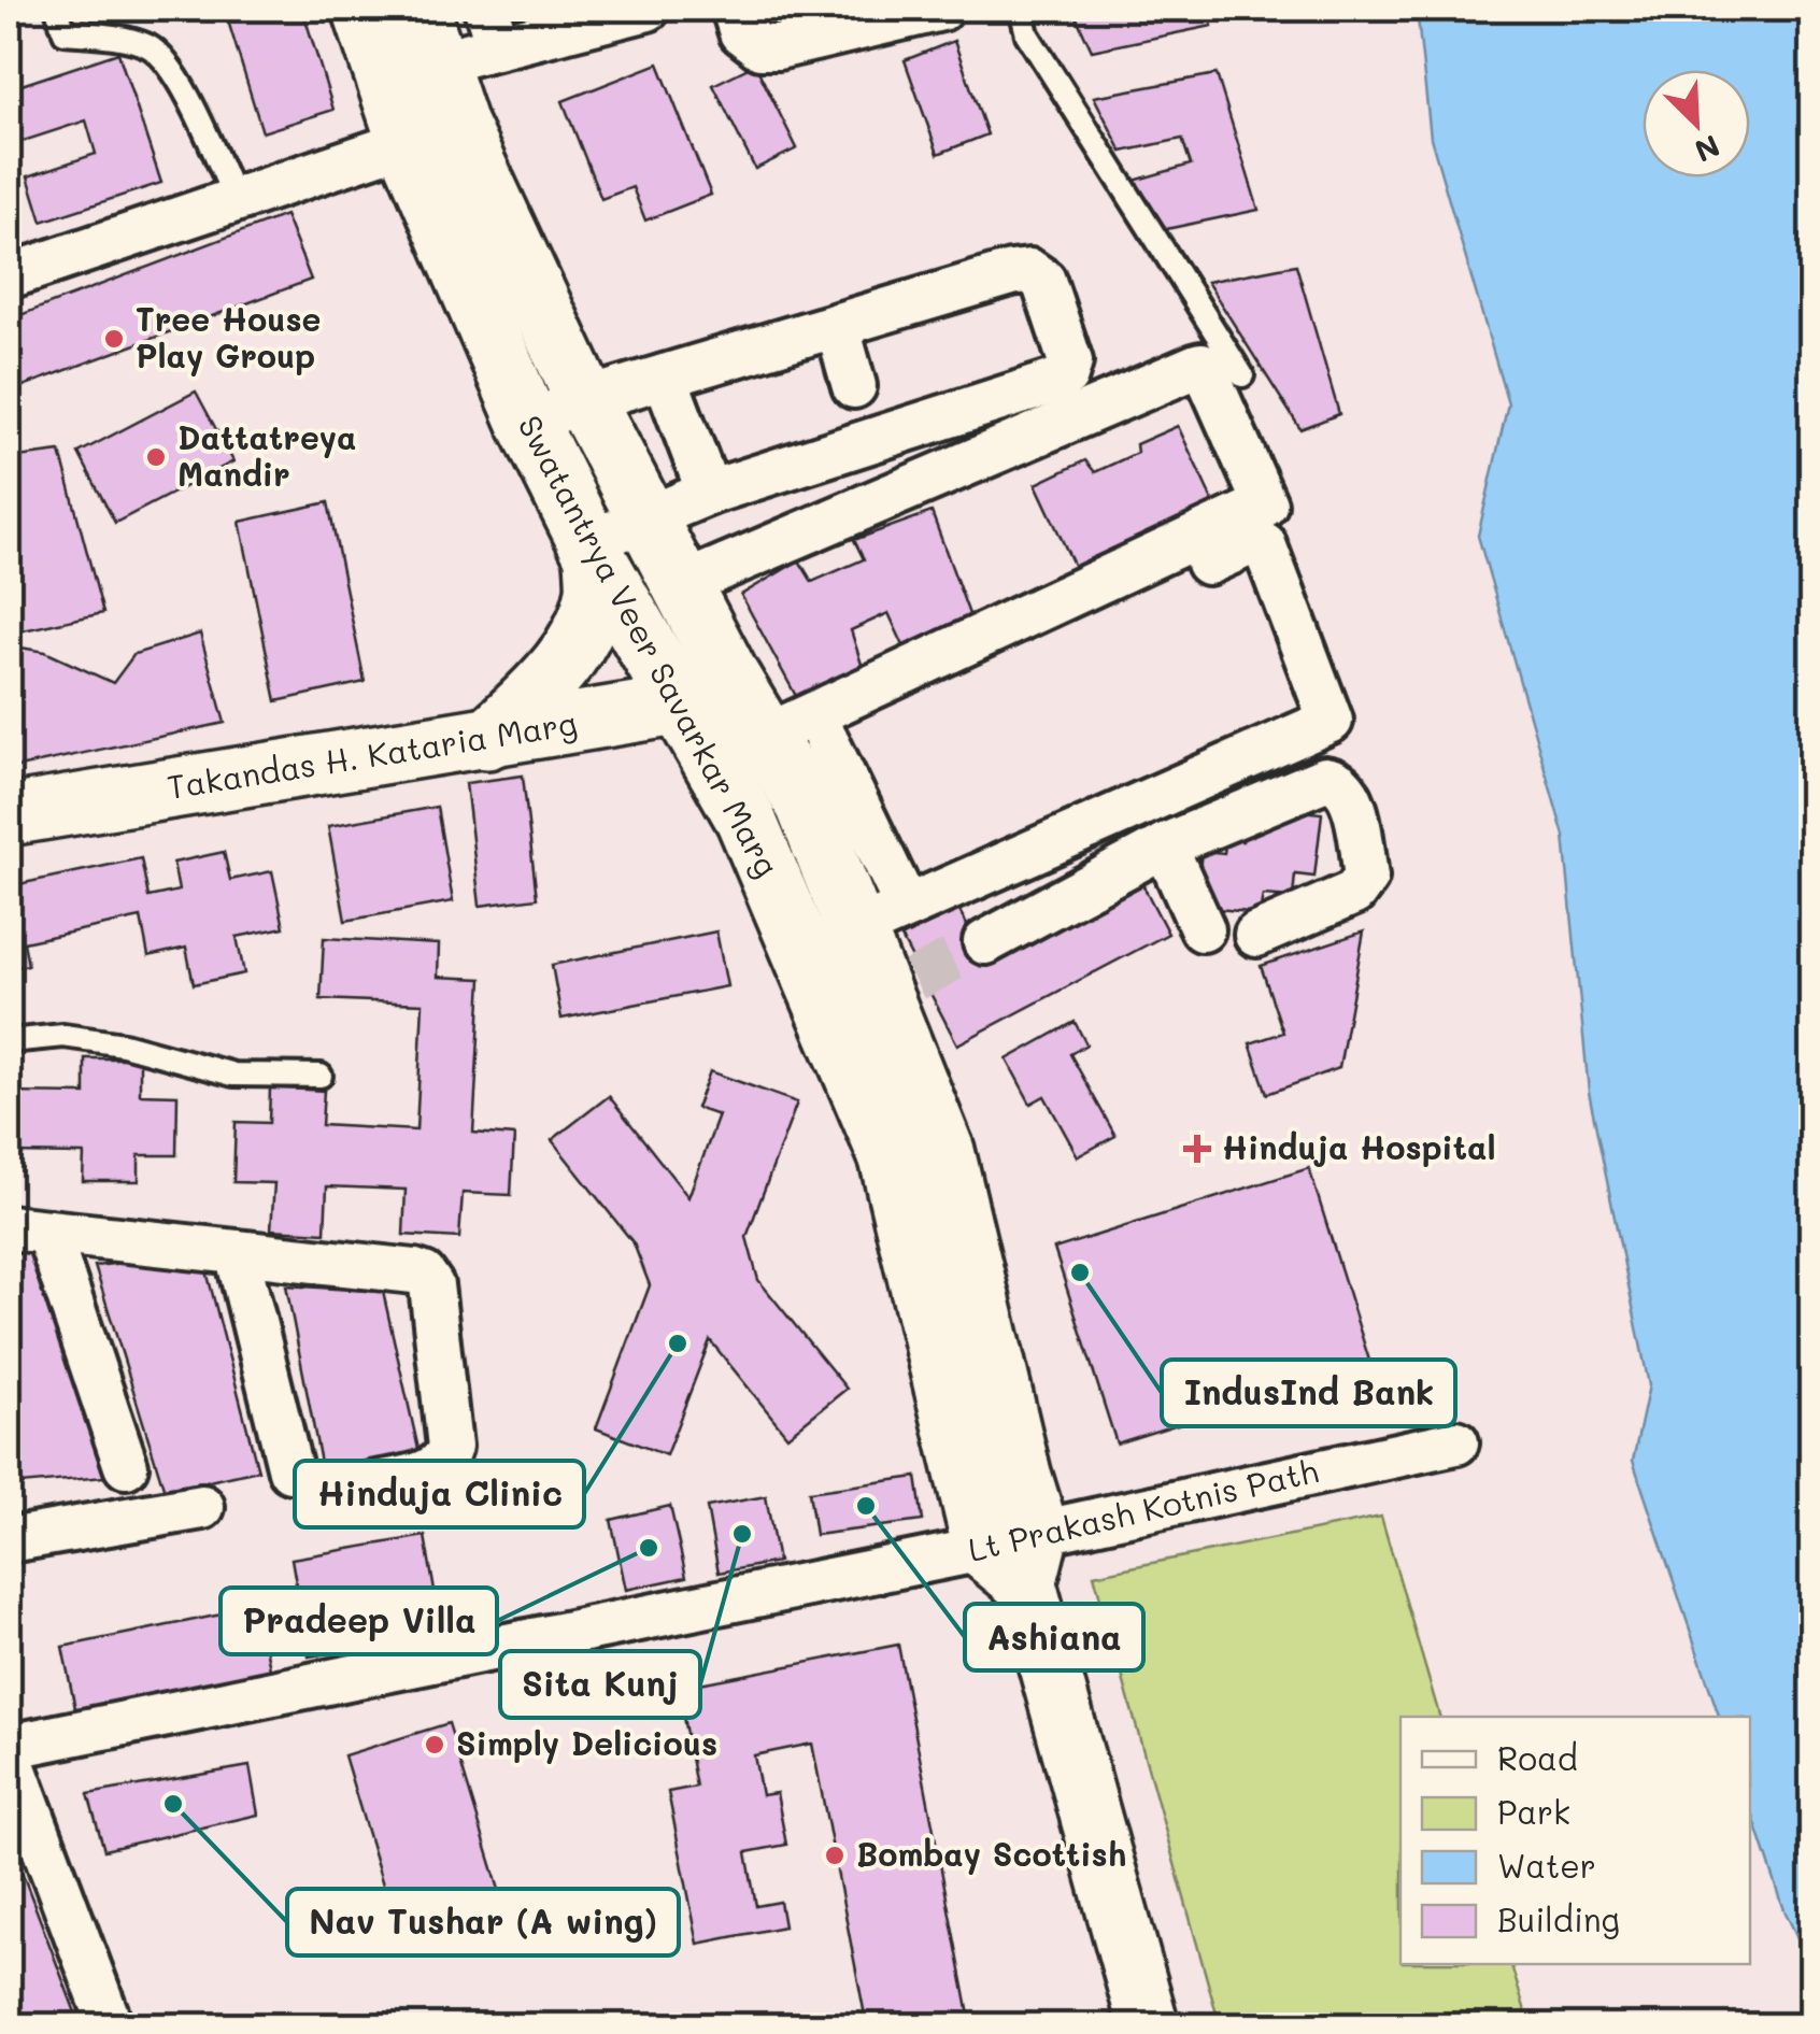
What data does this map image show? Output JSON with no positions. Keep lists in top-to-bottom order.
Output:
{
  "streets": {
    "main road": ["Swatantrya Veer Savarkar Marg", "Takandas H. Kataria Marg"],
    "street": ["Lt Prakash Kotnis Path"]
  },
  "crossings": [
    ["Swatantrya Veer Savarkar Marg", "Takandas H. Kataria Marg"],
    ["Swatantrya Veer Savarkar Marg", "Lt Prakash Kotnis Path"]
  ],
  "places": {
    "other": [
      "Tree House Play Group",
      "Dattatreya Mandir",
      "IndusInd Bank",
      "Hinduja Clinic",
      "Ashiana",
      "Sita Kunj",
      "Pradeep Villa",
      "Simply Delicious",
      "Nav Tushar (A wing)",
      "Bombay Scottish"
    ],
    "health": ["Hinduja Hospital"]
  },
  "legend": [
    "Road",
    "Park",
    "Water",
    "Building"
  ],
  "north": "bottom right"
}
